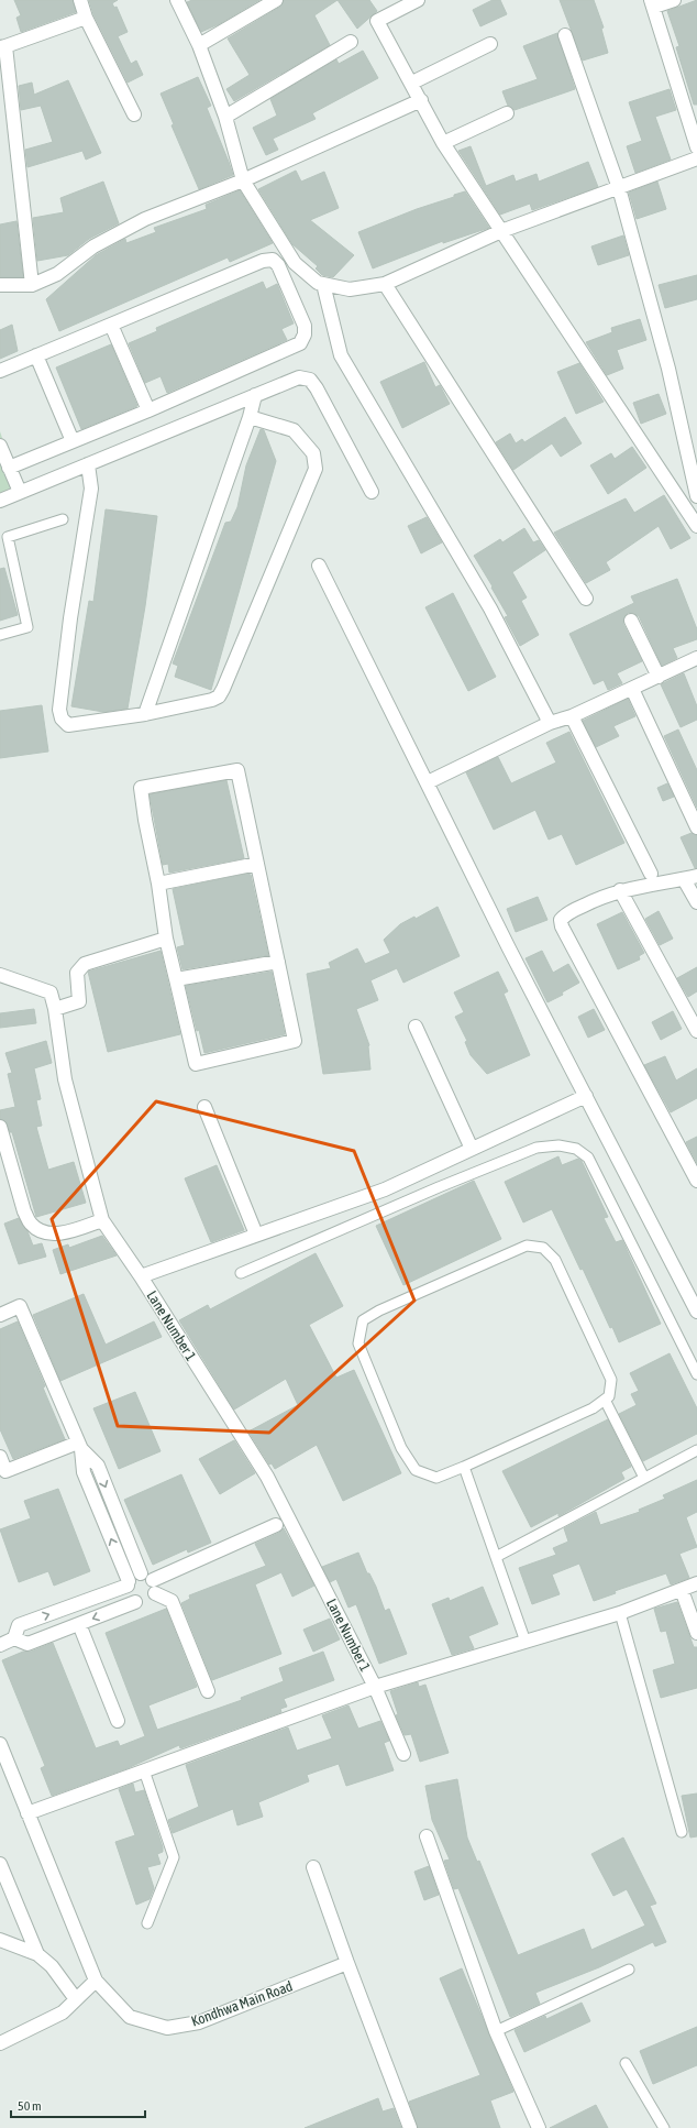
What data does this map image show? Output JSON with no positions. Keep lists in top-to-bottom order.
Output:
{
  "streets": {
    "street": ["Lane Number 1", "Kondhwa Main Road"]
  },
  "scale_bar": "50 m"
}
